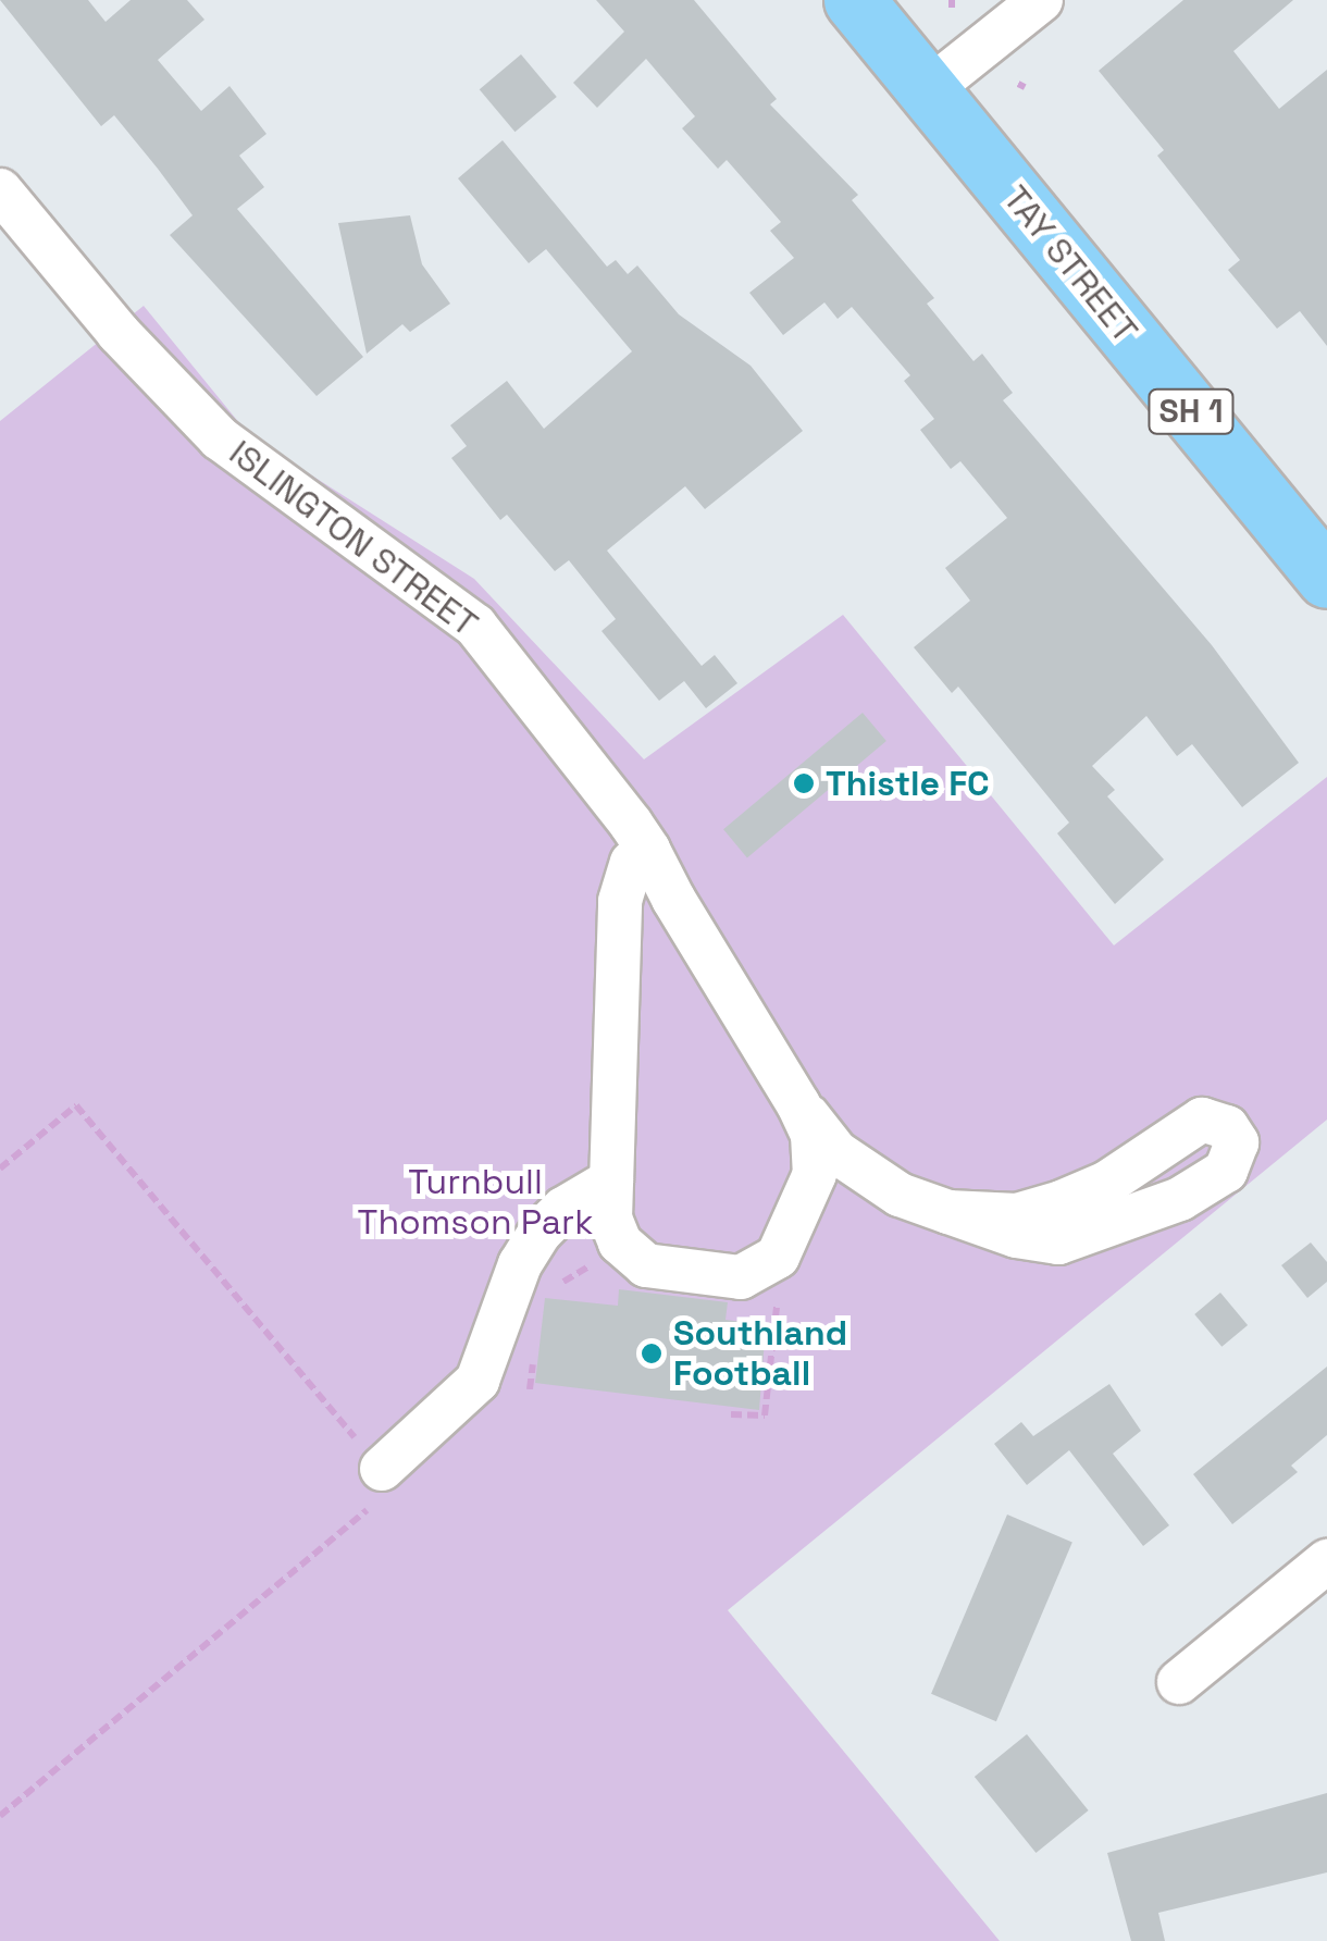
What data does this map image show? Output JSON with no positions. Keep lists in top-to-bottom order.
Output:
{
  "streets": {
    "highway": ["TAY STREET", "SH 1"],
    "street": ["ISLINGTON STREET"]
  },
  "parks": ["Turnbull Thomson Park"],
  "places": ["Thistle FC", "Southland Football"]
}
